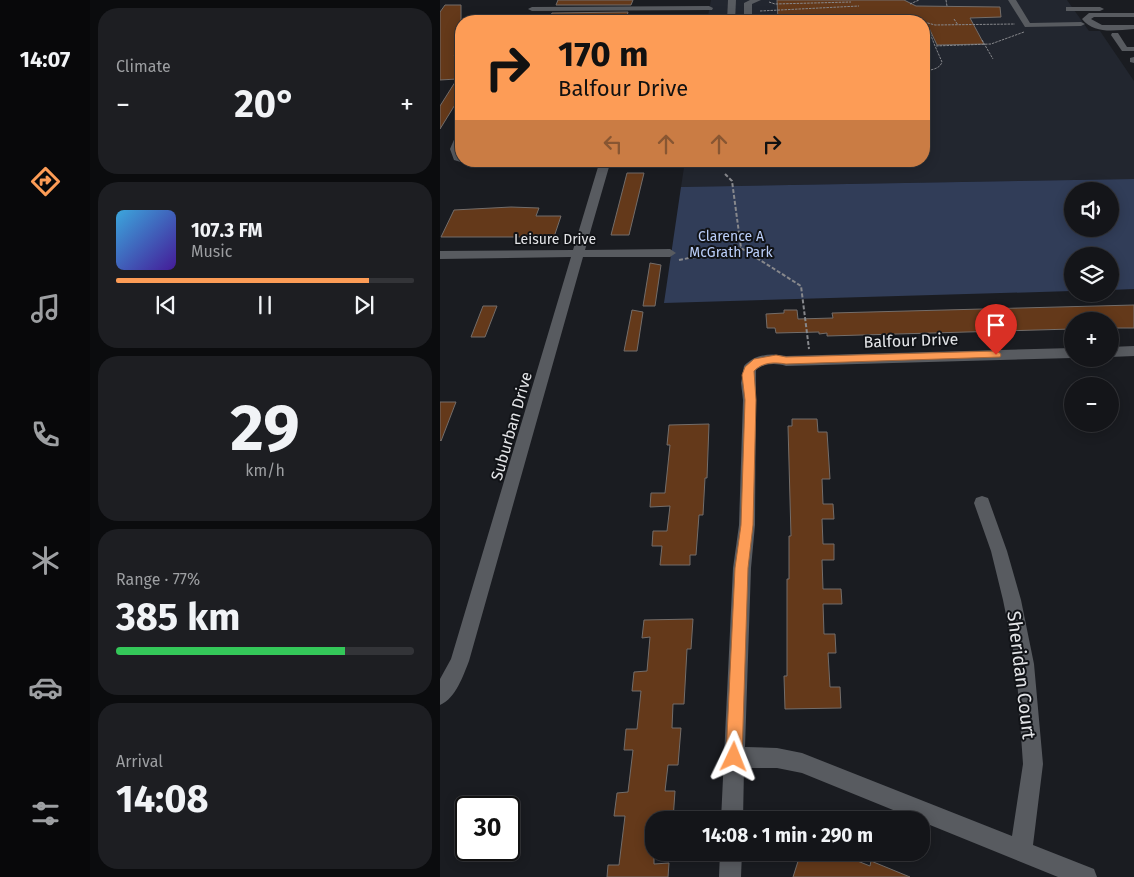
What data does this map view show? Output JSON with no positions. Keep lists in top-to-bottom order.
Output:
{
  "streets": {
    "street": [
      "Leisure Drive",
      "Balfour Drive",
      "Suburban Drive",
      "Sheridan Court"
    ]
  },
  "crossings": [
    ["Leisure Drive", "Suburban Drive"]
  ],
  "parks": ["Clarence A McGrath Park"],
  "page": {
    "tabs": "14:07",
    "tile": [
      "Climate",
      ["29", "km/h"],
      ["Range · 77%", "385 km"],
      ["Arrival", "14:08"]
    ],
    "turn": ["170 m", "Balfour Drive"],
    "heat": ["−", "20°", "+"],
    "map_buttons": ["+", "−"],
    "song": ["107.3 FM", "Music"],
    "limit": "30",
    "trip": "14:08 · 1 min · 290 m"
  }
}
